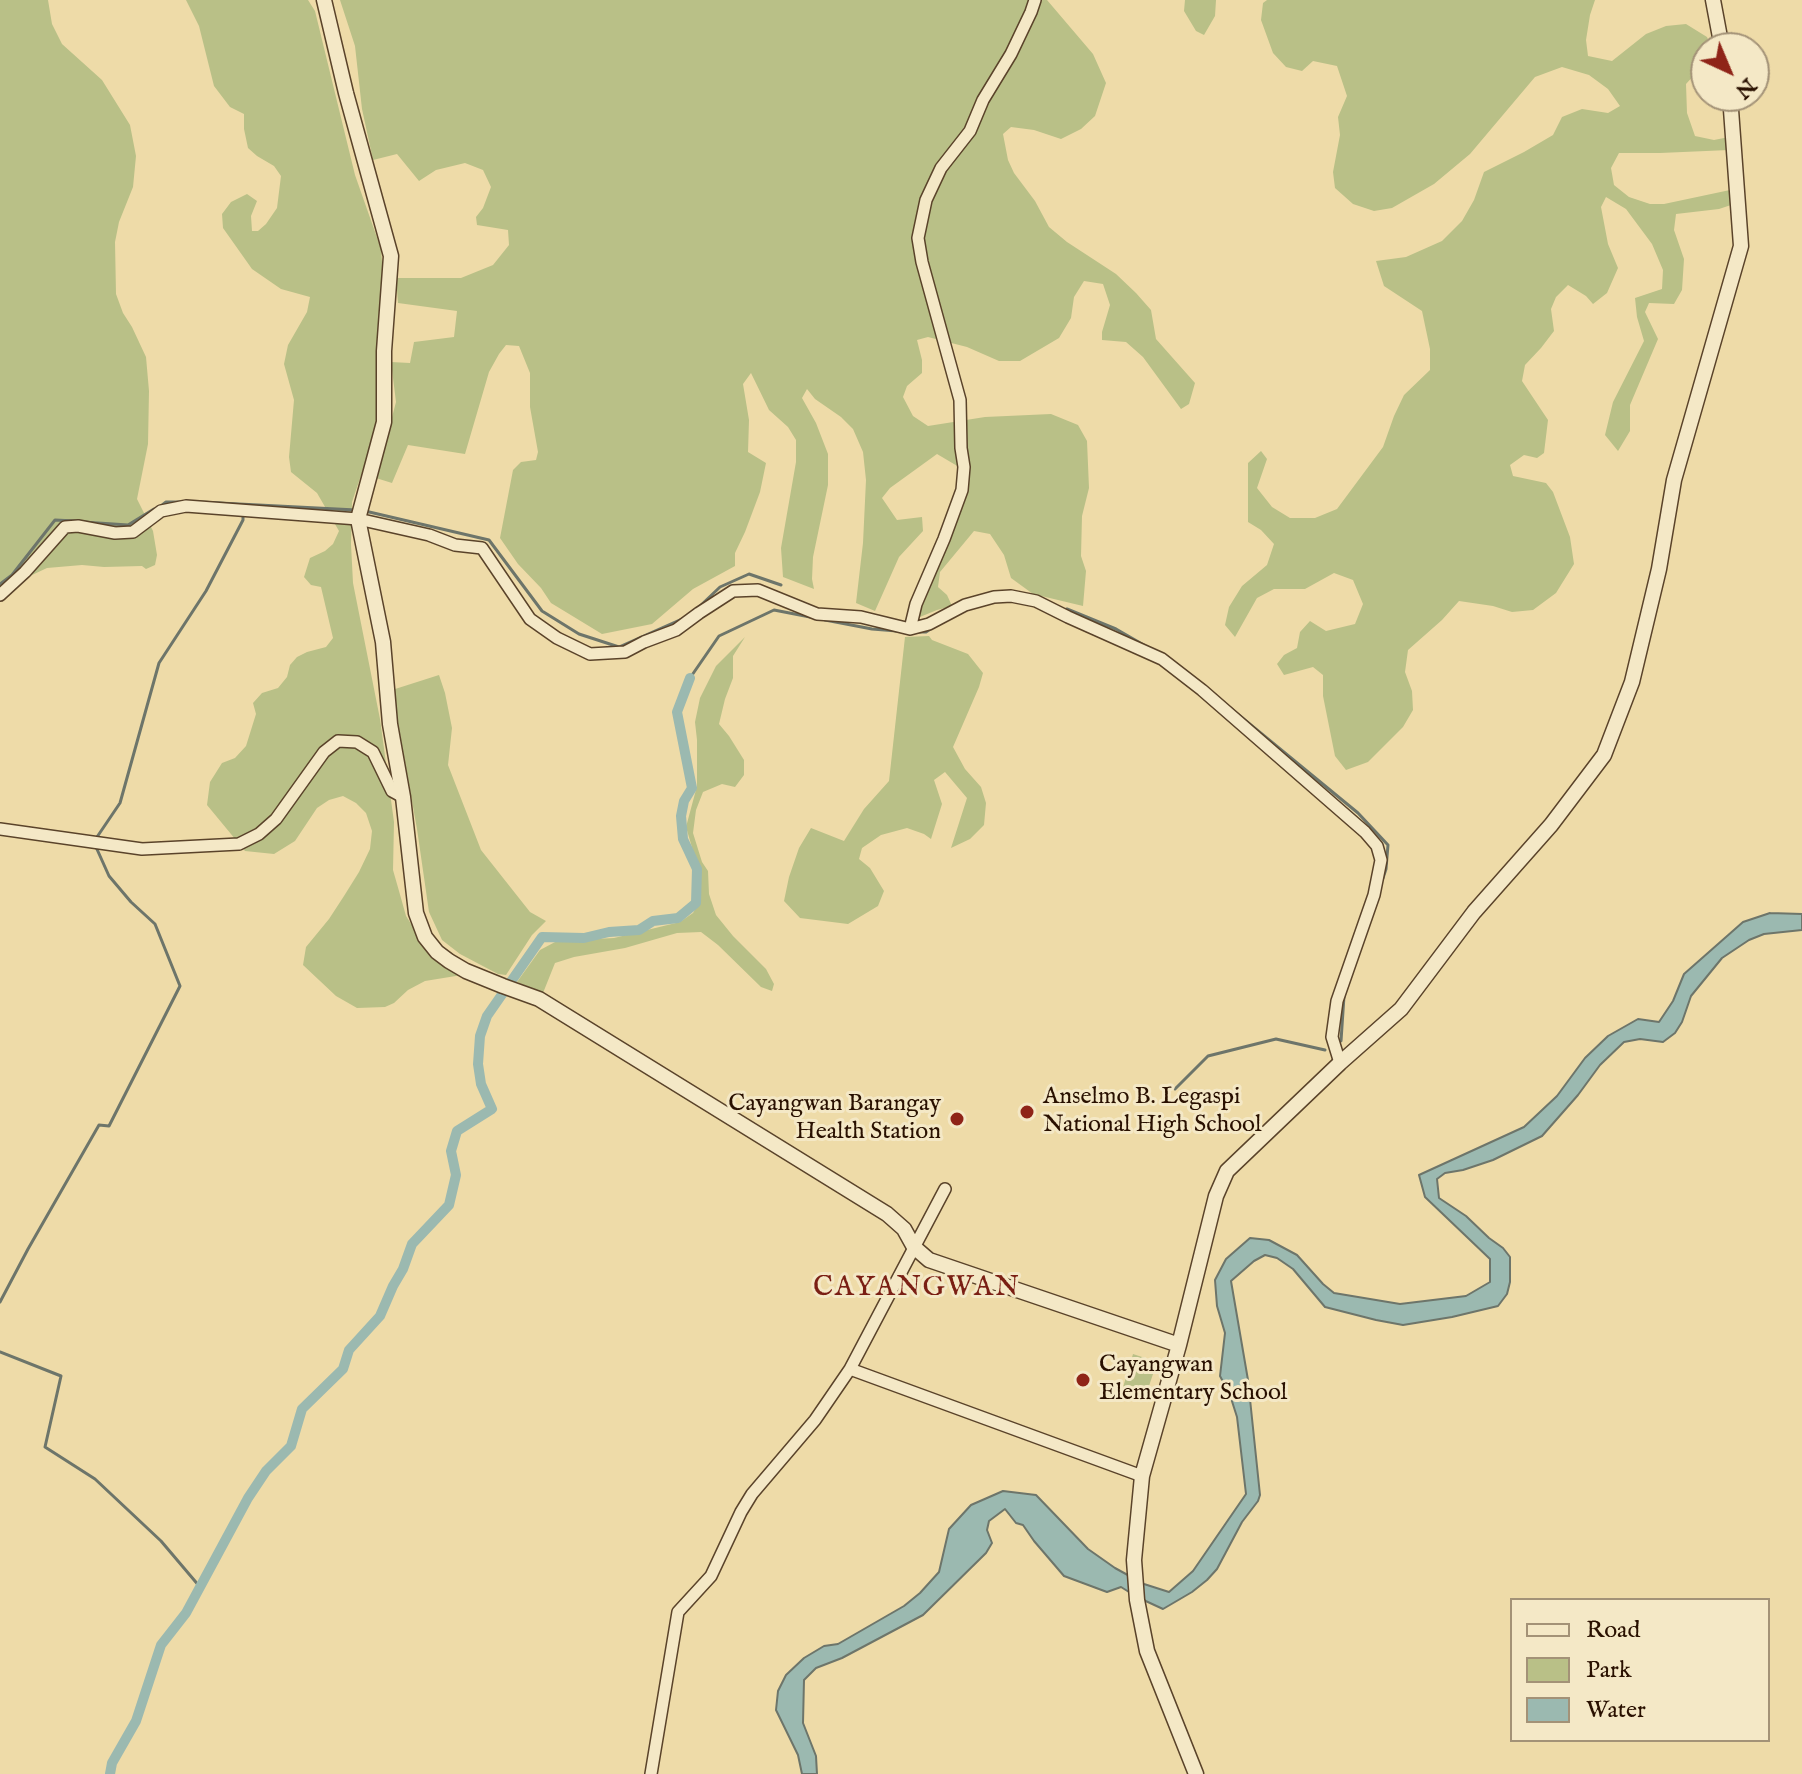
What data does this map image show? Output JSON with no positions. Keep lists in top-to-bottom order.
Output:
{
  "districts": ["CAYANGWAN"],
  "places": ["Anselmo B. Legaspi National High School", "Cayangwan Barangay Health Station", "Cayangwan Elementary School"],
  "legend": ["Road", "Park", "Water"],
  "north": "bottom right"
}
